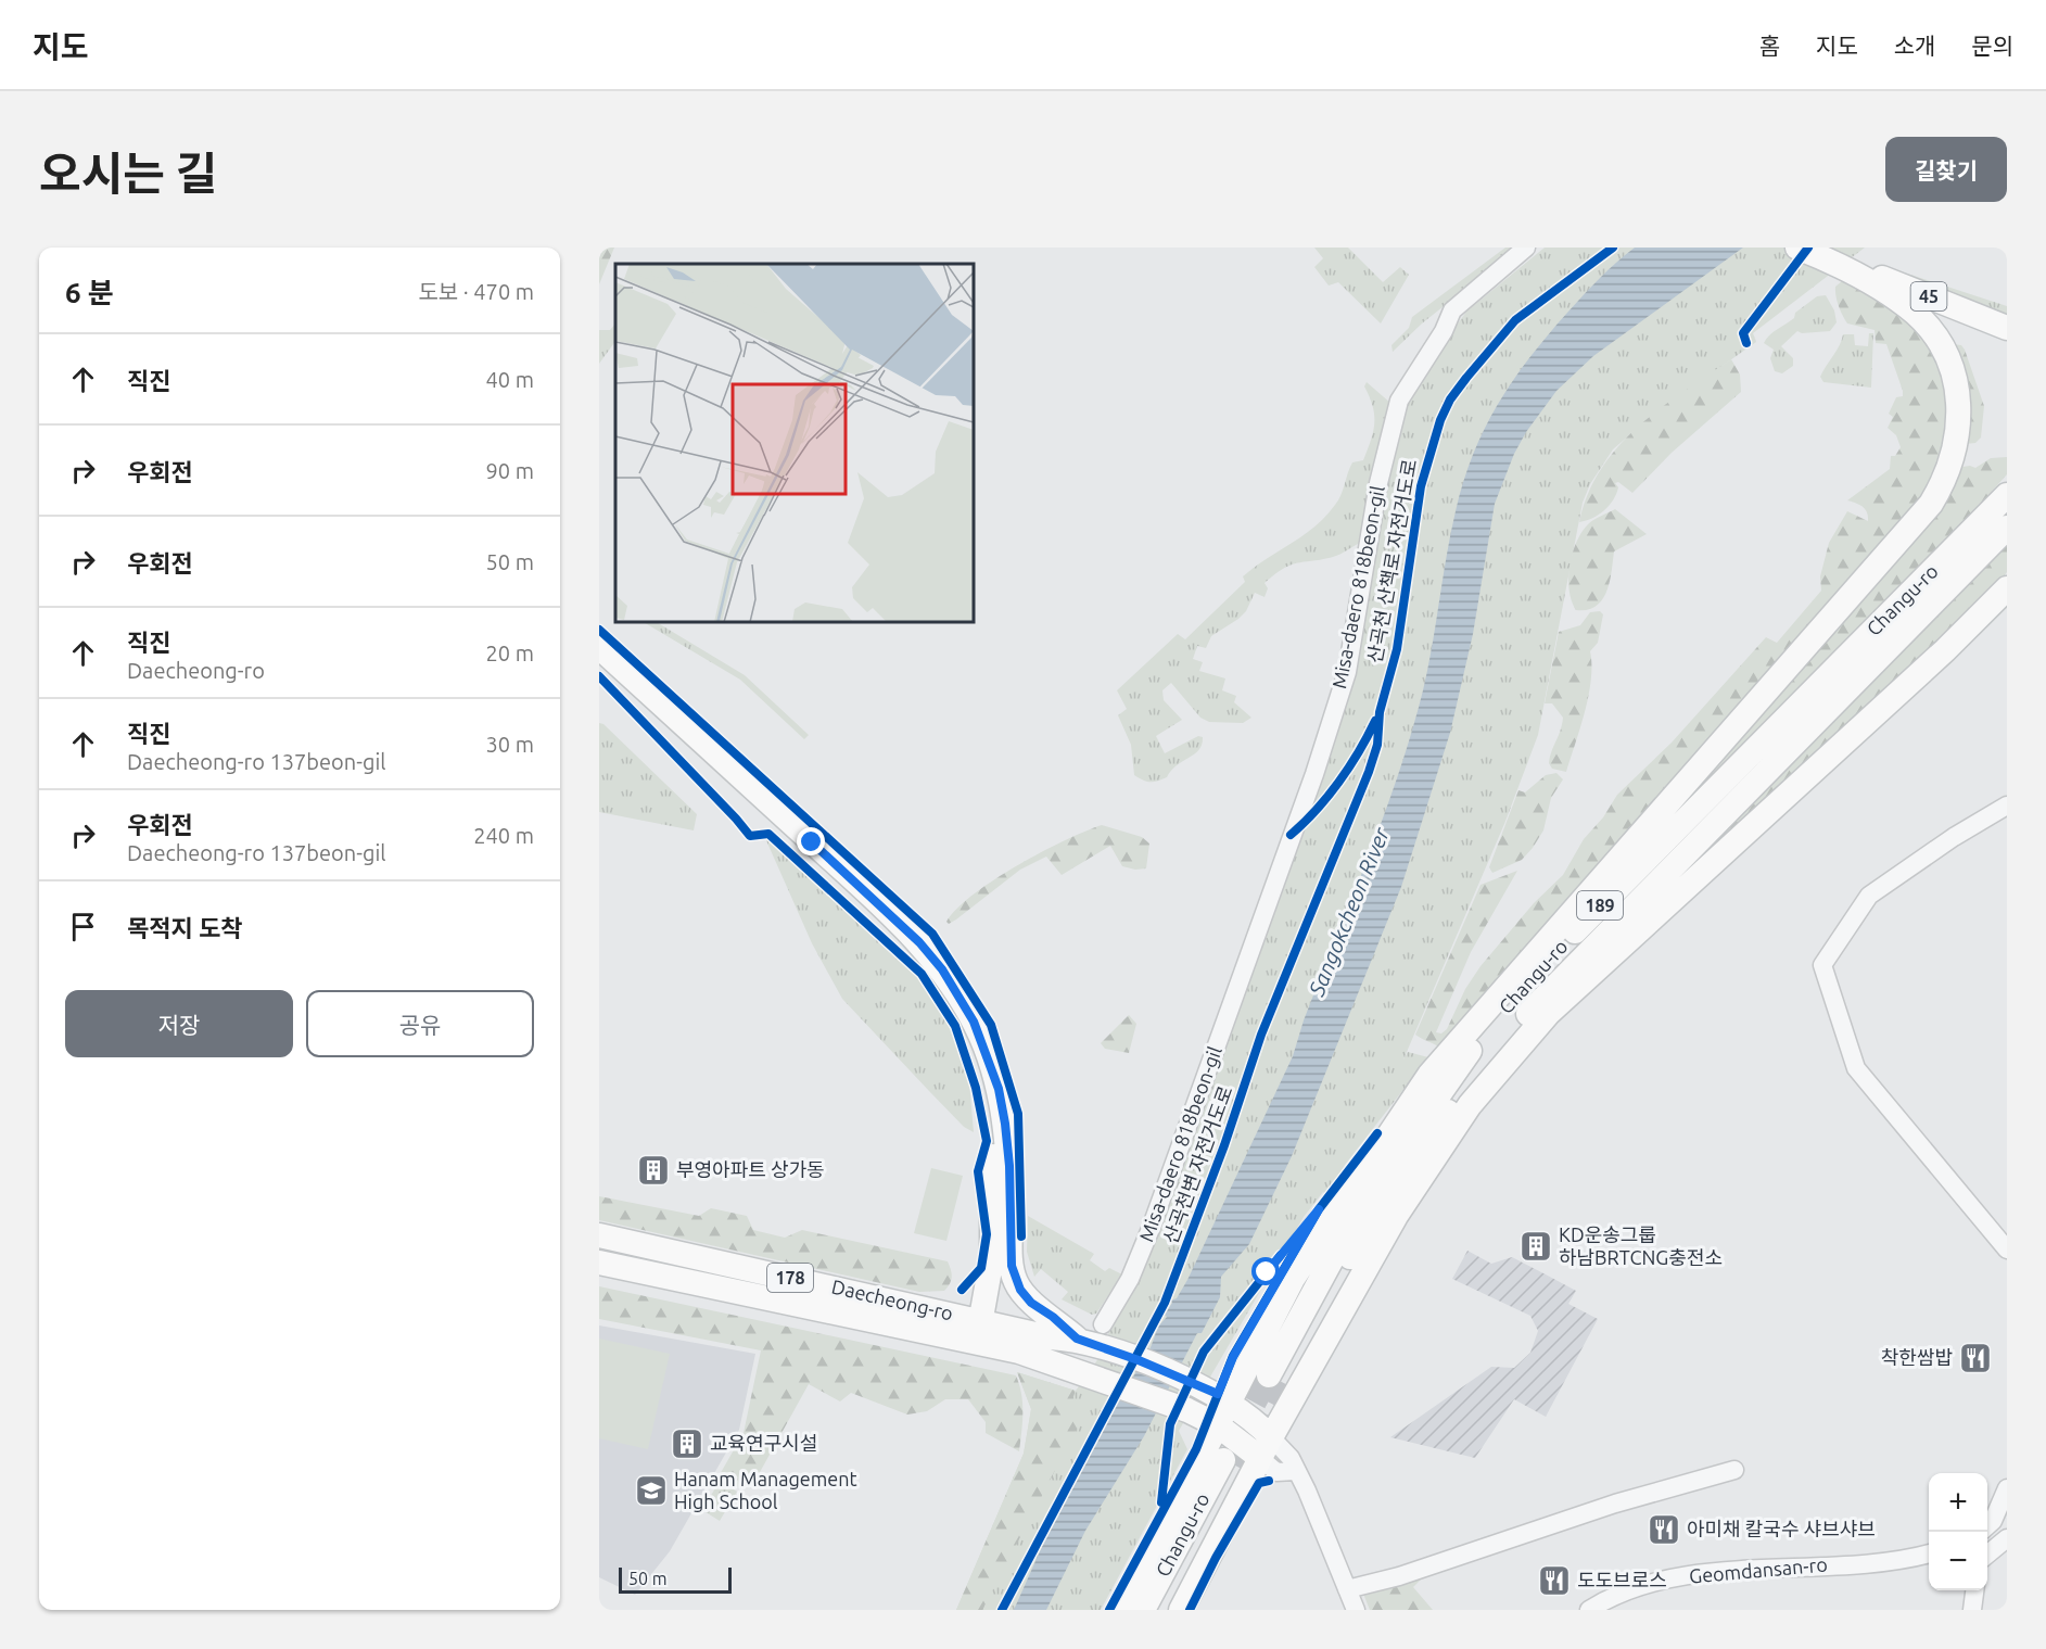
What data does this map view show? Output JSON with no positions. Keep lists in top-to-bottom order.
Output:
{
  "streets": {
    "main road": [
      "45",
      "Changu-ro",
      "189",
      "178",
      "Daecheong-ro"
    ],
    "street": ["Misa-daero 818beon-gil", "Geomdansan-ro"],
    "cycle path": ["산곡천 산책로 자전거도로"]
  },
  "crossings": [
    ["Changu-ro", "178"],
    ["178", "Daecheong-ro"]
  ],
  "water": ["Sangokcheon River"],
  "places": {
    "building": ["부영아파트 상가동", "KD운송그룹 하남BRTCNG충전소", "교육연구시설"],
    "restaurant": ["착한쌈밥", "아미채 칼국수 샤브샤브", "도도브로스"],
    "school or university": ["Hanam Management High School"]
  },
  "scale_bar": "50 m",
  "page": {
    "header": "지도",
    "nav": [
      "홈",
      "지도",
      "소개",
      "문의"
    ],
    "title": "오시는 길",
    "buttons": [
      "길찾기",
      ["저장", "공유"]
    ],
    "heading": ["6 분", "도보 · 470 m"],
    "list": [
      ["직진", "40 m"],
      ["우회전", "90 m"],
      ["우회전", "50 m"],
      ["직진", "Daecheong-ro", "20 m"],
      ["직진", "Daecheong-ro 137beon-gil", "30 m"],
      ["우회전", "Daecheong-ro 137beon-gil", "240 m"],
      "목적지 도착"
    ],
    "map_buttons": ["+", "−"],
    "scale": "50 m"
  }
}
